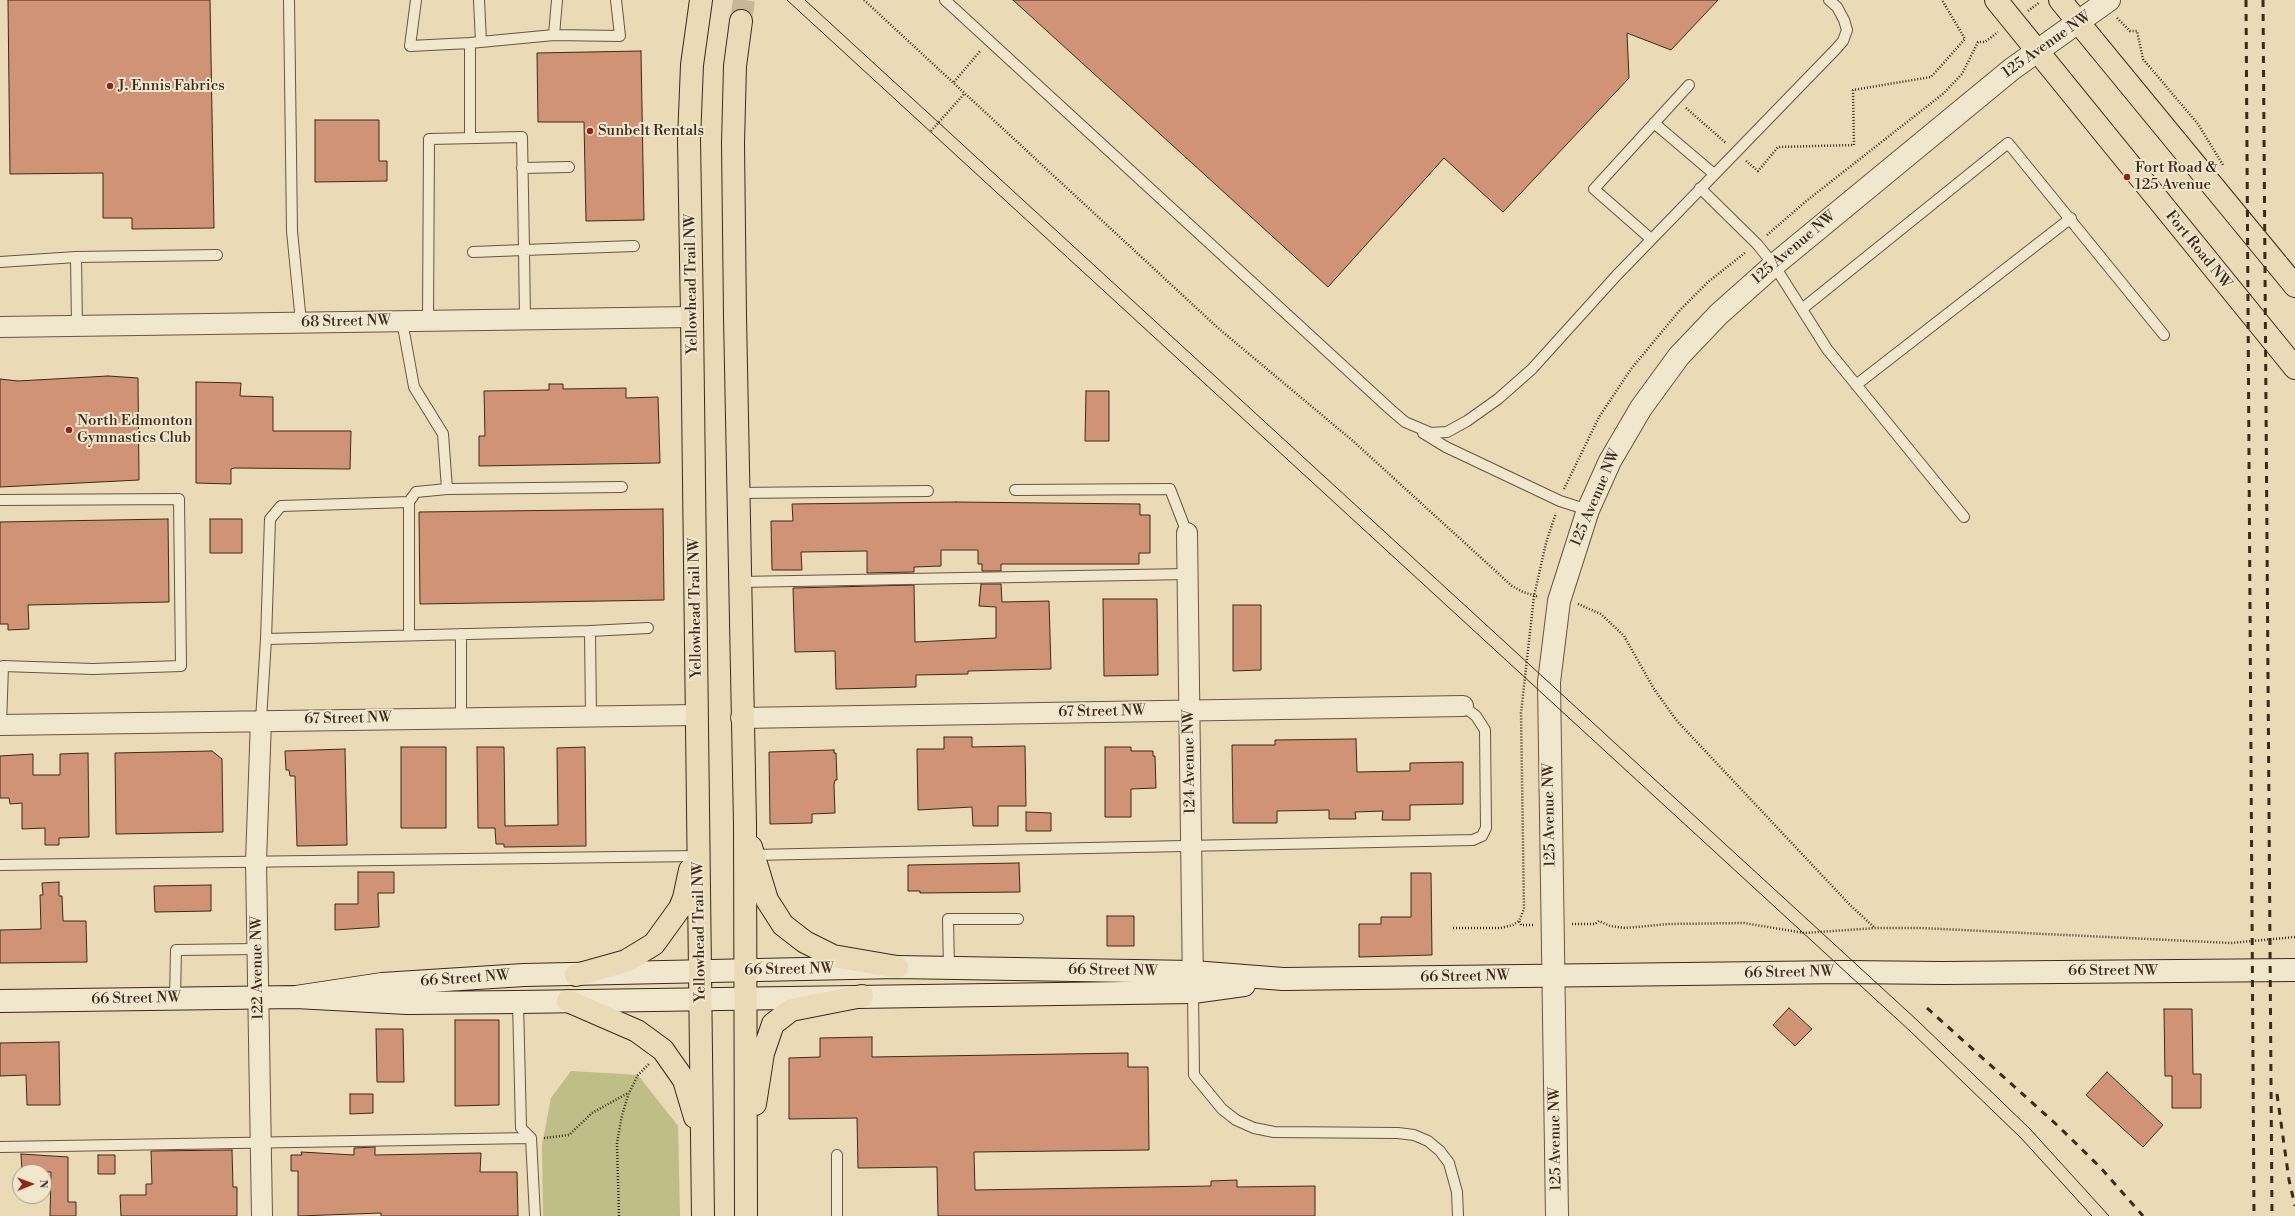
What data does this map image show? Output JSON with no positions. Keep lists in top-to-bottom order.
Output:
{
  "streets": {
    "main road": [
      "125 Avenue NW",
      "Fort Road NW",
      "Yellowhead Trail NW",
      "66 Street NW"
    ],
    "street": [
      "68 Street NW",
      "67 Street NW",
      "124 Avenue NW",
      "122 Avenue NW"
    ]
  },
  "crossings": [
    ["125 Avenue NW", "Fort Road NW"],
    ["125 Avenue NW", "66 Street NW"],
    ["Yellowhead Trail NW", "68 Street NW"],
    ["Yellowhead Trail NW", "67 Street NW"],
    ["Yellowhead Trail NW", "66 Street NW"],
    ["67 Street NW", "124 Avenue NW"],
    ["67 Street NW", "122 Avenue NW"],
    ["124 Avenue NW", "66 Street NW"],
    ["122 Avenue NW", "66 Street NW"]
  ],
  "places": [
    "J. Ennis Fabrics",
    "Sunbelt Rentals",
    "Fort Road & 125 Avenue",
    "North Edmonton Gymnastics Club"
  ],
  "north": "right"
}
